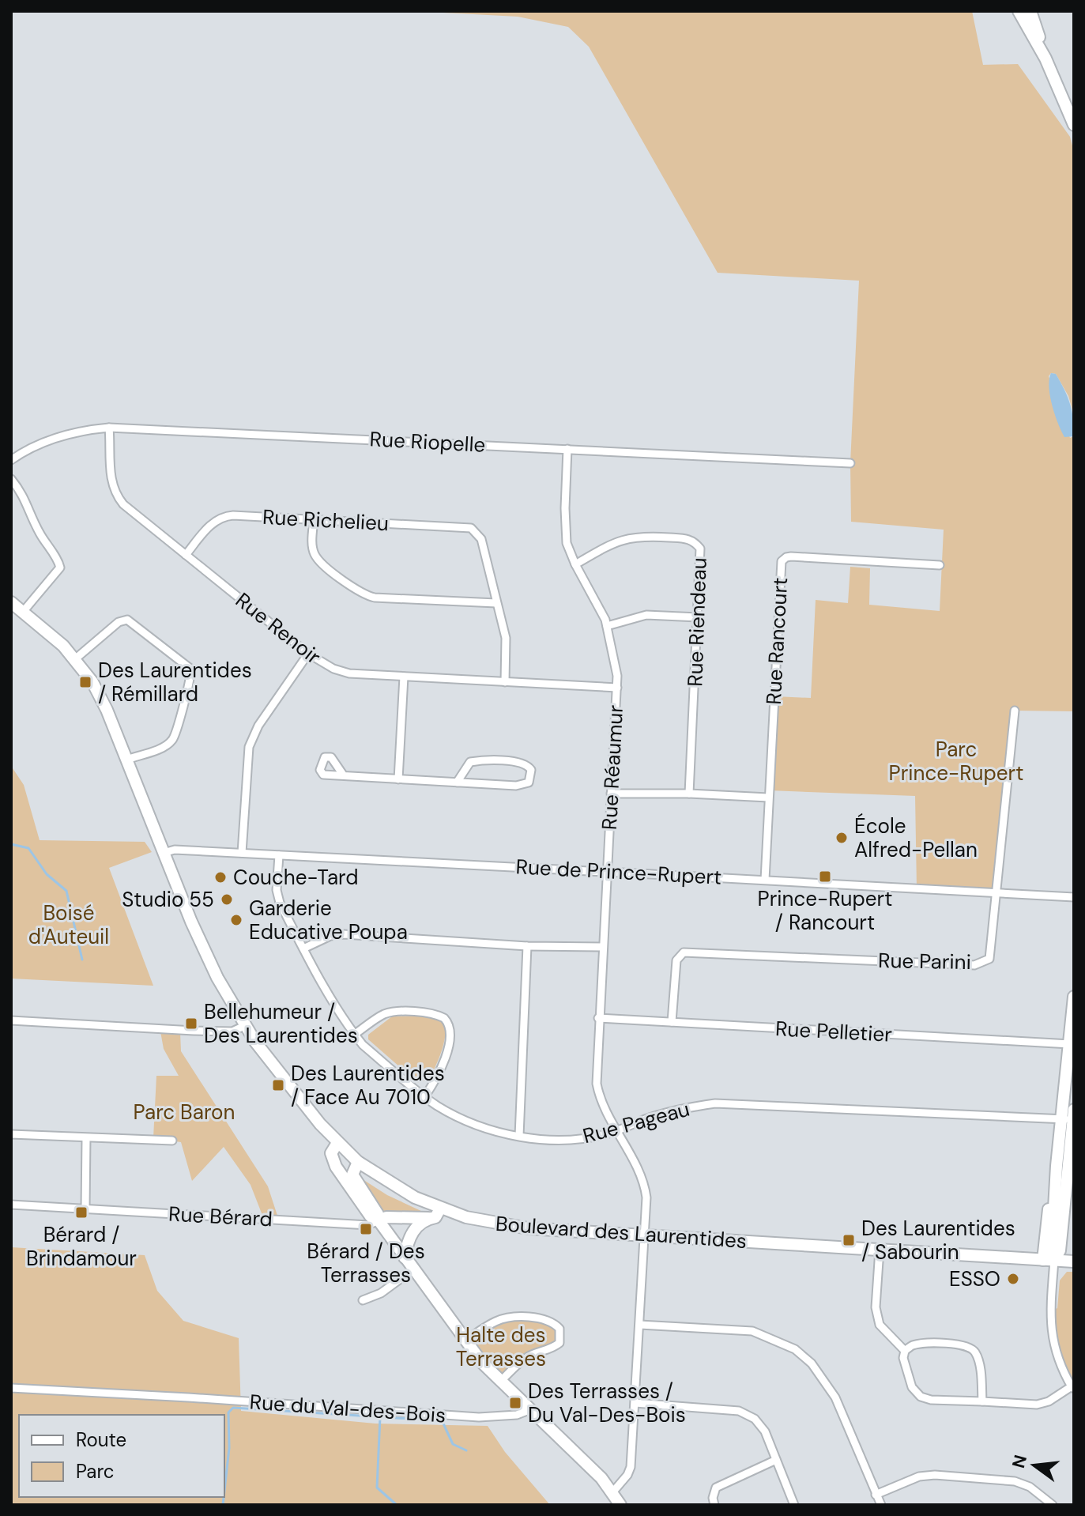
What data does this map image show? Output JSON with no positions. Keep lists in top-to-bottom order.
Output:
{
  "streets": {
    "street": [
      "Rue Riopelle",
      "Rue Richelieu",
      "Rue Riendeau",
      "Rue Renoir",
      "Rue Rancourt",
      "Rue Réaumur",
      "Rue de Prince-Rupert",
      "Rue Parini",
      "Rue Pelletier",
      "Rue Pageau",
      "Rue Bérard",
      "Boulevard des Laurentides",
      "Rue du Val-des-Bois"
    ]
  },
  "crossings": [
    ["Rue Riopelle", "Rue Renoir"],
    ["Rue Riopelle", "Rue Réaumur"],
    ["Rue Richelieu", "Rue Renoir"],
    ["Rue Riendeau", "Rue Réaumur"],
    ["Rue Renoir", "Rue Réaumur"],
    ["Rue Rancourt", "Rue de Prince-Rupert"],
    ["Rue Réaumur", "Rue de Prince-Rupert"],
    ["Rue Réaumur", "Rue Pelletier"],
    ["Rue Réaumur", "Rue Pageau"],
    ["Rue Réaumur", "Boulevard des Laurentides"],
    ["Rue de Prince-Rupert", "Rue Parini"],
    ["Rue de Prince-Rupert", "Rue Pageau"],
    ["Rue de Prince-Rupert", "Boulevard des Laurentides"],
    ["Rue Parini", "Rue Pelletier"]
  ],
  "parks": [
    "Parc Prince-Rupert",
    "Boisé d'Auteuil",
    "Parc Baron",
    "Halte des Terrasses"
  ],
  "places": {
    "transit": [
      "Des Laurentides / Rémillard",
      "Prince-Rupert / Rancourt",
      "Bellehumeur / Des Laurentides",
      "Des Laurentides / Face Au 7010",
      "Bérard / Brindamour",
      "Bérard / Des Terrasses",
      "Des Laurentides / Sabourin",
      "Des Terrasses / Du Val-Des-Bois"
    ],
    "other": [
      "École Alfred-Pellan",
      "Couche-Tard",
      "Studio 55",
      "Garderie Educative Poupa",
      "ESSO"
    ]
  },
  "legend": ["Route", "Parc"],
  "north": "left"
}
